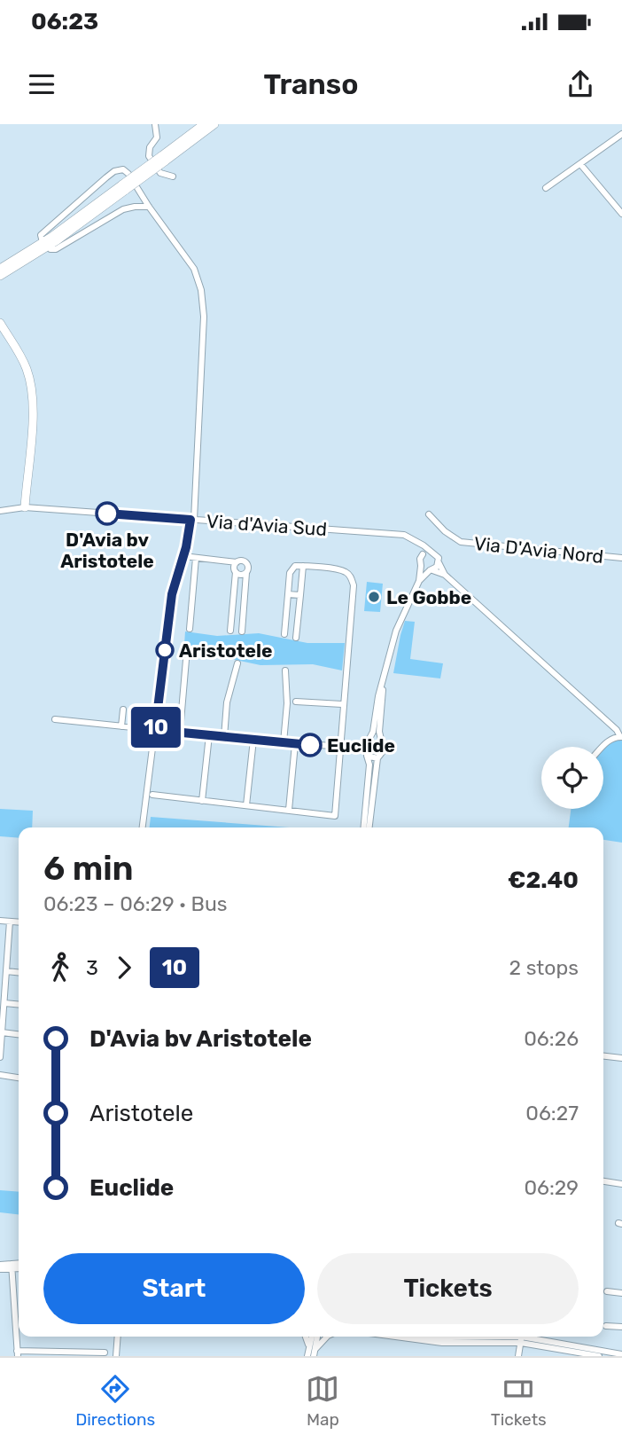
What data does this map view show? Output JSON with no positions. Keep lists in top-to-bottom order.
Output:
{
  "streets": {
    "street": ["Via d'Avia Sud", "Via D'Avia Nord"]
  },
  "places": [
    "D'Avia bv Aristotele",
    "Le Gobbe",
    "Aristotele",
    "Euclide"
  ],
  "lines": ["bus line 10"],
  "page": {
    "status": "06:23",
    "header": "Transo",
    "on_map": "10",
    "heading": ["6 min", "06:23 – 06:29 · Bus", "€2.40"],
    "legs": ["3", "10", "2 stops"],
    "list": [
      {
        "name": "D'Avia bv Aristotele",
        "value": "06:26"
      },
      {
        "name": "Aristotele",
        "value": "06:27"
      },
      {
        "name": "Euclide",
        "value": "06:29"
      }
    ],
    "buttons": ["Start", "Tickets"],
    "tabs": ["Directions", "Map", "Tickets"]
  }
}
